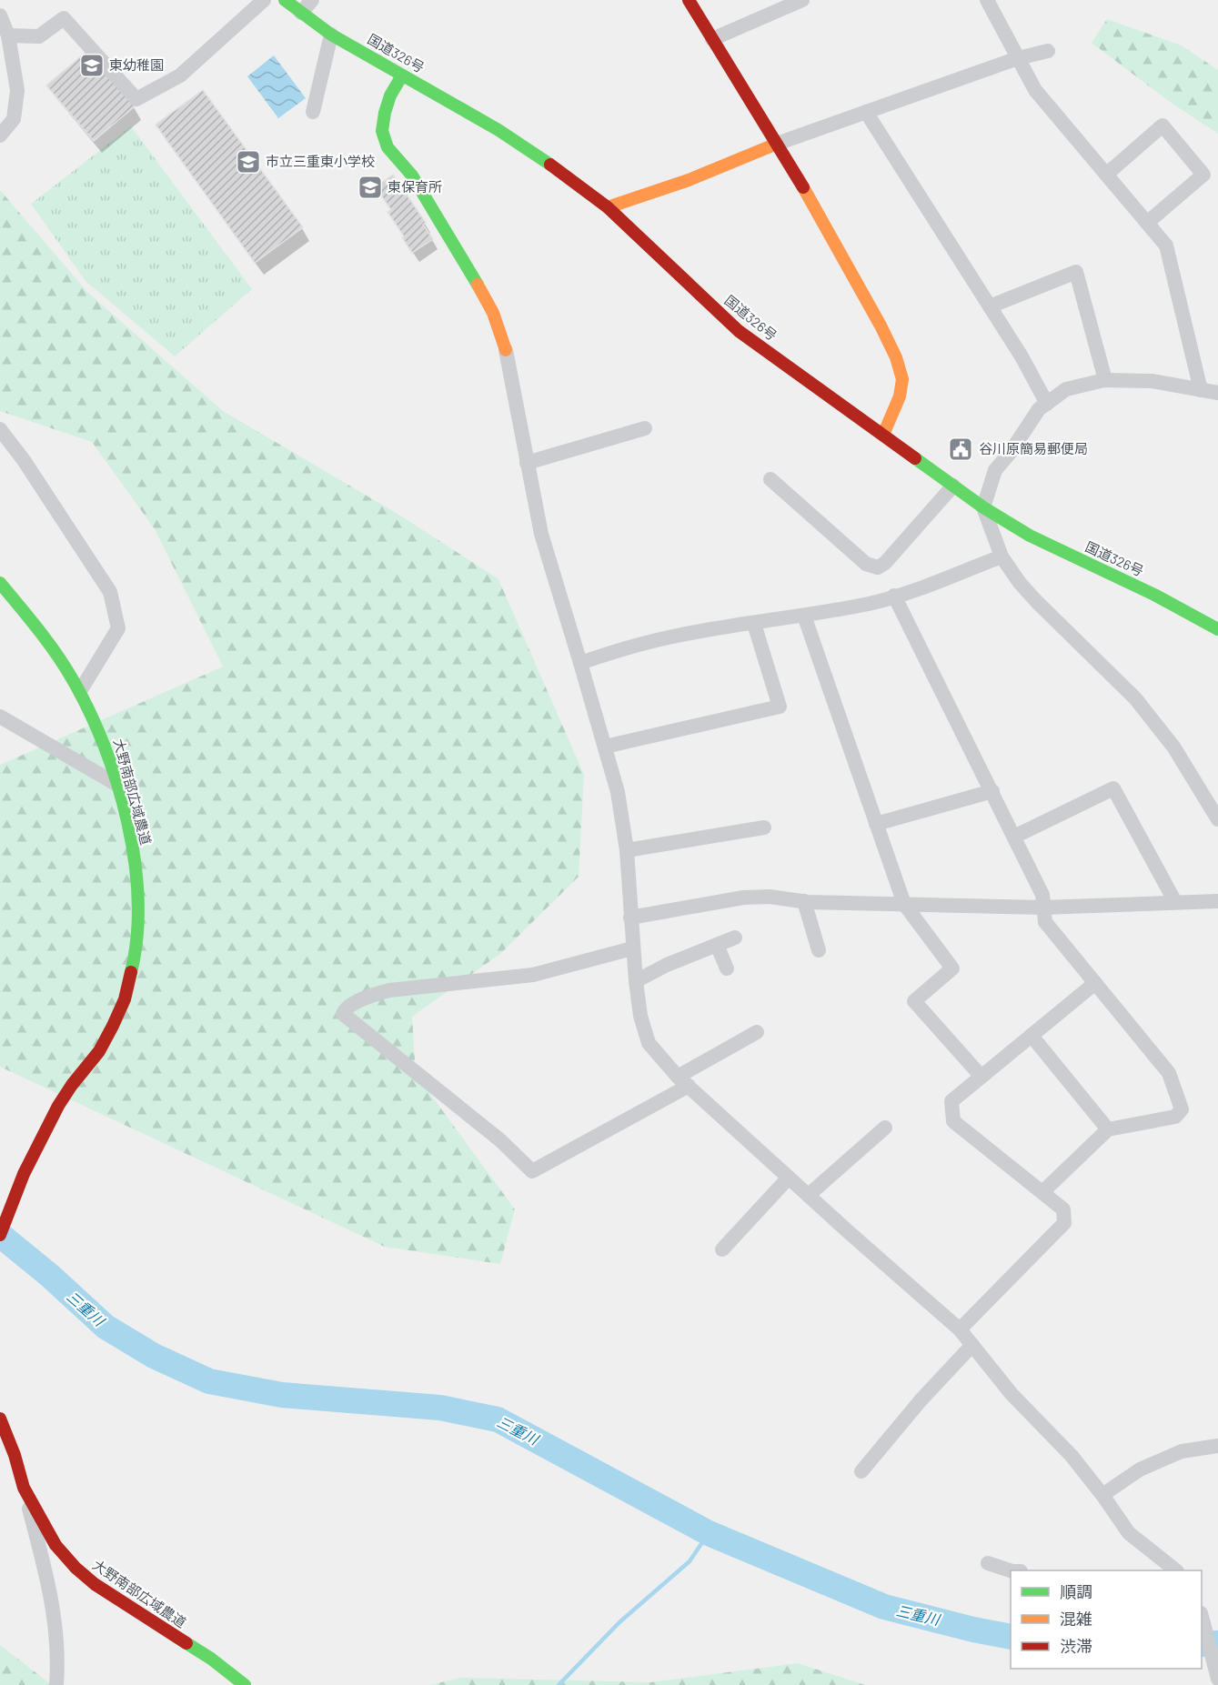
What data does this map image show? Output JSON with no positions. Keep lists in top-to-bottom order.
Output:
{
  "streets": {
    "main road": ["国道326号", "大野南部広域農道"]
  },
  "water": ["三重川"],
  "places": {
    "school or university": ["東幼稚園", "市立三重東小学校", "東保育所"],
    "public building": ["谷川原簡易郵便局"]
  },
  "legend": ["順調", "混雑", "渋滞"]
}
